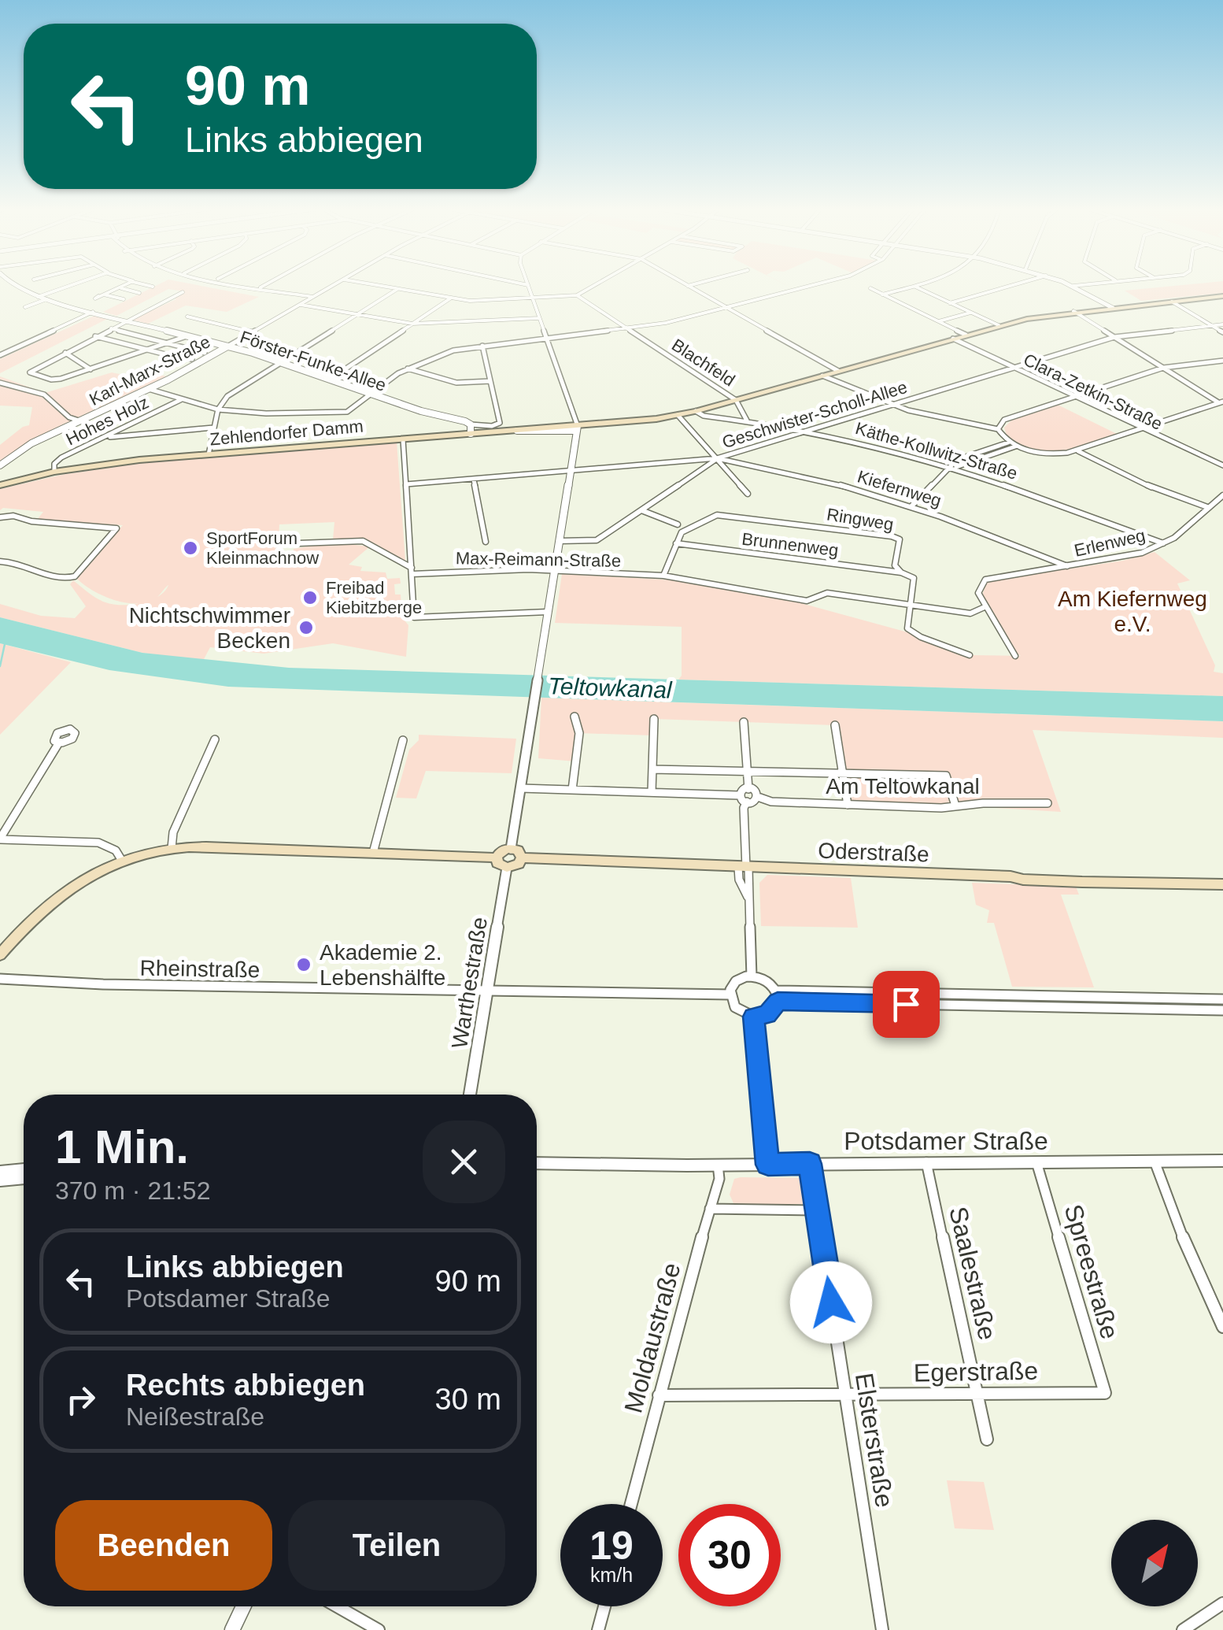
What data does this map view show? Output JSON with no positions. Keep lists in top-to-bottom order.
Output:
{
  "streets": {
    "main road": ["Zehlendorfer Damm", "Oderstraße"],
    "street": [
      "Förster-Funke-Allee",
      "Blachfeld",
      "Karl-Marx-Straße",
      "Clara-Zetkin-Straße",
      "Geschwister-Scholl-Allee",
      "Hohes Holz",
      "Käthe-Kollwitz-Straße",
      "Kiefernweg",
      "Ringweg",
      "Erlenweg",
      "Brunnenweg",
      "Max-Reimann-Straße",
      "Am Teltowkanal",
      "Rheinstraße",
      "Warthestraße",
      "Potsdamer Straße",
      "Spreestraße",
      "Saalestraße",
      "Moldaustraße",
      "Egerstraße",
      "Elsterstraße"
    ]
  },
  "crossings": [
    ["Förster-Funke-Allee", "Karl-Marx-Straße"],
    ["Förster-Funke-Allee", "Zehlendorfer Damm"],
    ["Blachfeld", "Zehlendorfer Damm"],
    ["Clara-Zetkin-Straße", "Geschwister-Scholl-Allee"],
    ["Clara-Zetkin-Straße", "Zehlendorfer Damm"],
    ["Geschwister-Scholl-Allee", "Käthe-Kollwitz-Straße"],
    ["Geschwister-Scholl-Allee", "Kiefernweg"],
    ["Hohes Holz", "Zehlendorfer Damm"],
    ["Zehlendorfer Damm", "Käthe-Kollwitz-Straße"],
    ["Käthe-Kollwitz-Straße", "Erlenweg"],
    ["Kiefernweg", "Erlenweg"],
    ["Ringweg", "Brunnenweg"],
    ["Ringweg", "Max-Reimann-Straße"],
    ["Oderstraße", "Warthestraße"],
    ["Rheinstraße", "Warthestraße"],
    ["Potsdamer Straße", "Spreestraße"],
    ["Potsdamer Straße", "Saalestraße"],
    ["Potsdamer Straße", "Moldaustraße"],
    ["Potsdamer Straße", "Elsterstraße"],
    ["Spreestraße", "Egerstraße"],
    ["Saalestraße", "Egerstraße"],
    ["Moldaustraße", "Egerstraße"],
    ["Egerstraße", "Elsterstraße"]
  ],
  "water": ["Teltowkanal"],
  "parks": ["Am Kiefernweg e.V."],
  "places": [
    "SportForum Kleinmachnow",
    "Freibad Kiebitzberge",
    "Nichtschwimmer Becken",
    "Akademie 2. Lebenshälfte"
  ],
  "north": "top right",
  "page": {
    "turn": ["90 m", "Links abbiegen"],
    "heading": ["1 Min.", "370 m · 21:52"],
    "list": [
      {
        "name": "Links abbiegen",
        "note": "Potsdamer Straße",
        "value": "90 m"
      },
      {
        "name": "Rechts abbiegen",
        "note": "Neißestraße",
        "value": "30 m"
      }
    ],
    "buttons": ["Beenden", "Teilen"],
    "speed": "19 km/h",
    "limit": "30"
  }
}
